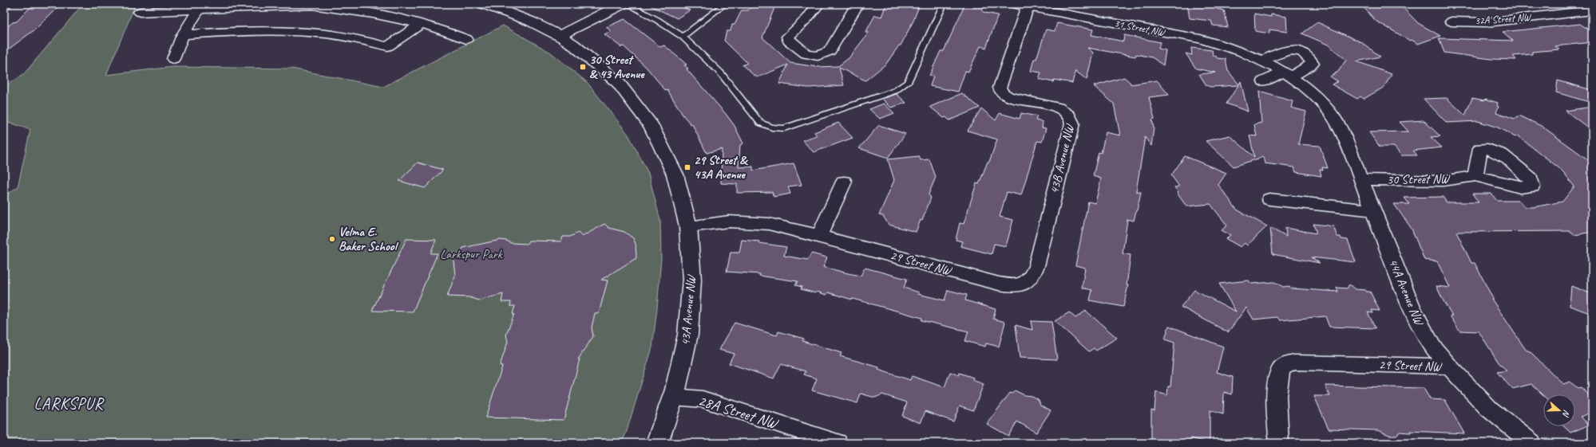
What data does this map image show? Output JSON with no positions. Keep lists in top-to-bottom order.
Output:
{
  "streets": {
    "street": [
      "32A Street NW",
      "31 Street NW",
      "43B Avenue NW",
      "30 Street NW",
      "29 Street NW",
      "44A Avenue NW",
      "43A Avenue NW",
      "28A Street NW"
    ]
  },
  "crossings": [
    ["31 Street NW", "43B Avenue NW"],
    ["31 Street NW", "44A Avenue NW"],
    ["43B Avenue NW", "29 Street NW"],
    ["30 Street NW", "44A Avenue NW"],
    ["29 Street NW", "44A Avenue NW"],
    ["29 Street NW", "43A Avenue NW"],
    ["43A Avenue NW", "28A Street NW"]
  ],
  "districts": ["LARKSPUR"],
  "parks": ["Larkspur Park"],
  "places": {
    "transit": ["30 Street & 43 Avenue", "29 Street & 43A Avenue"],
    "other": ["Velma E. Baker School"]
  },
  "north": "right"
}
